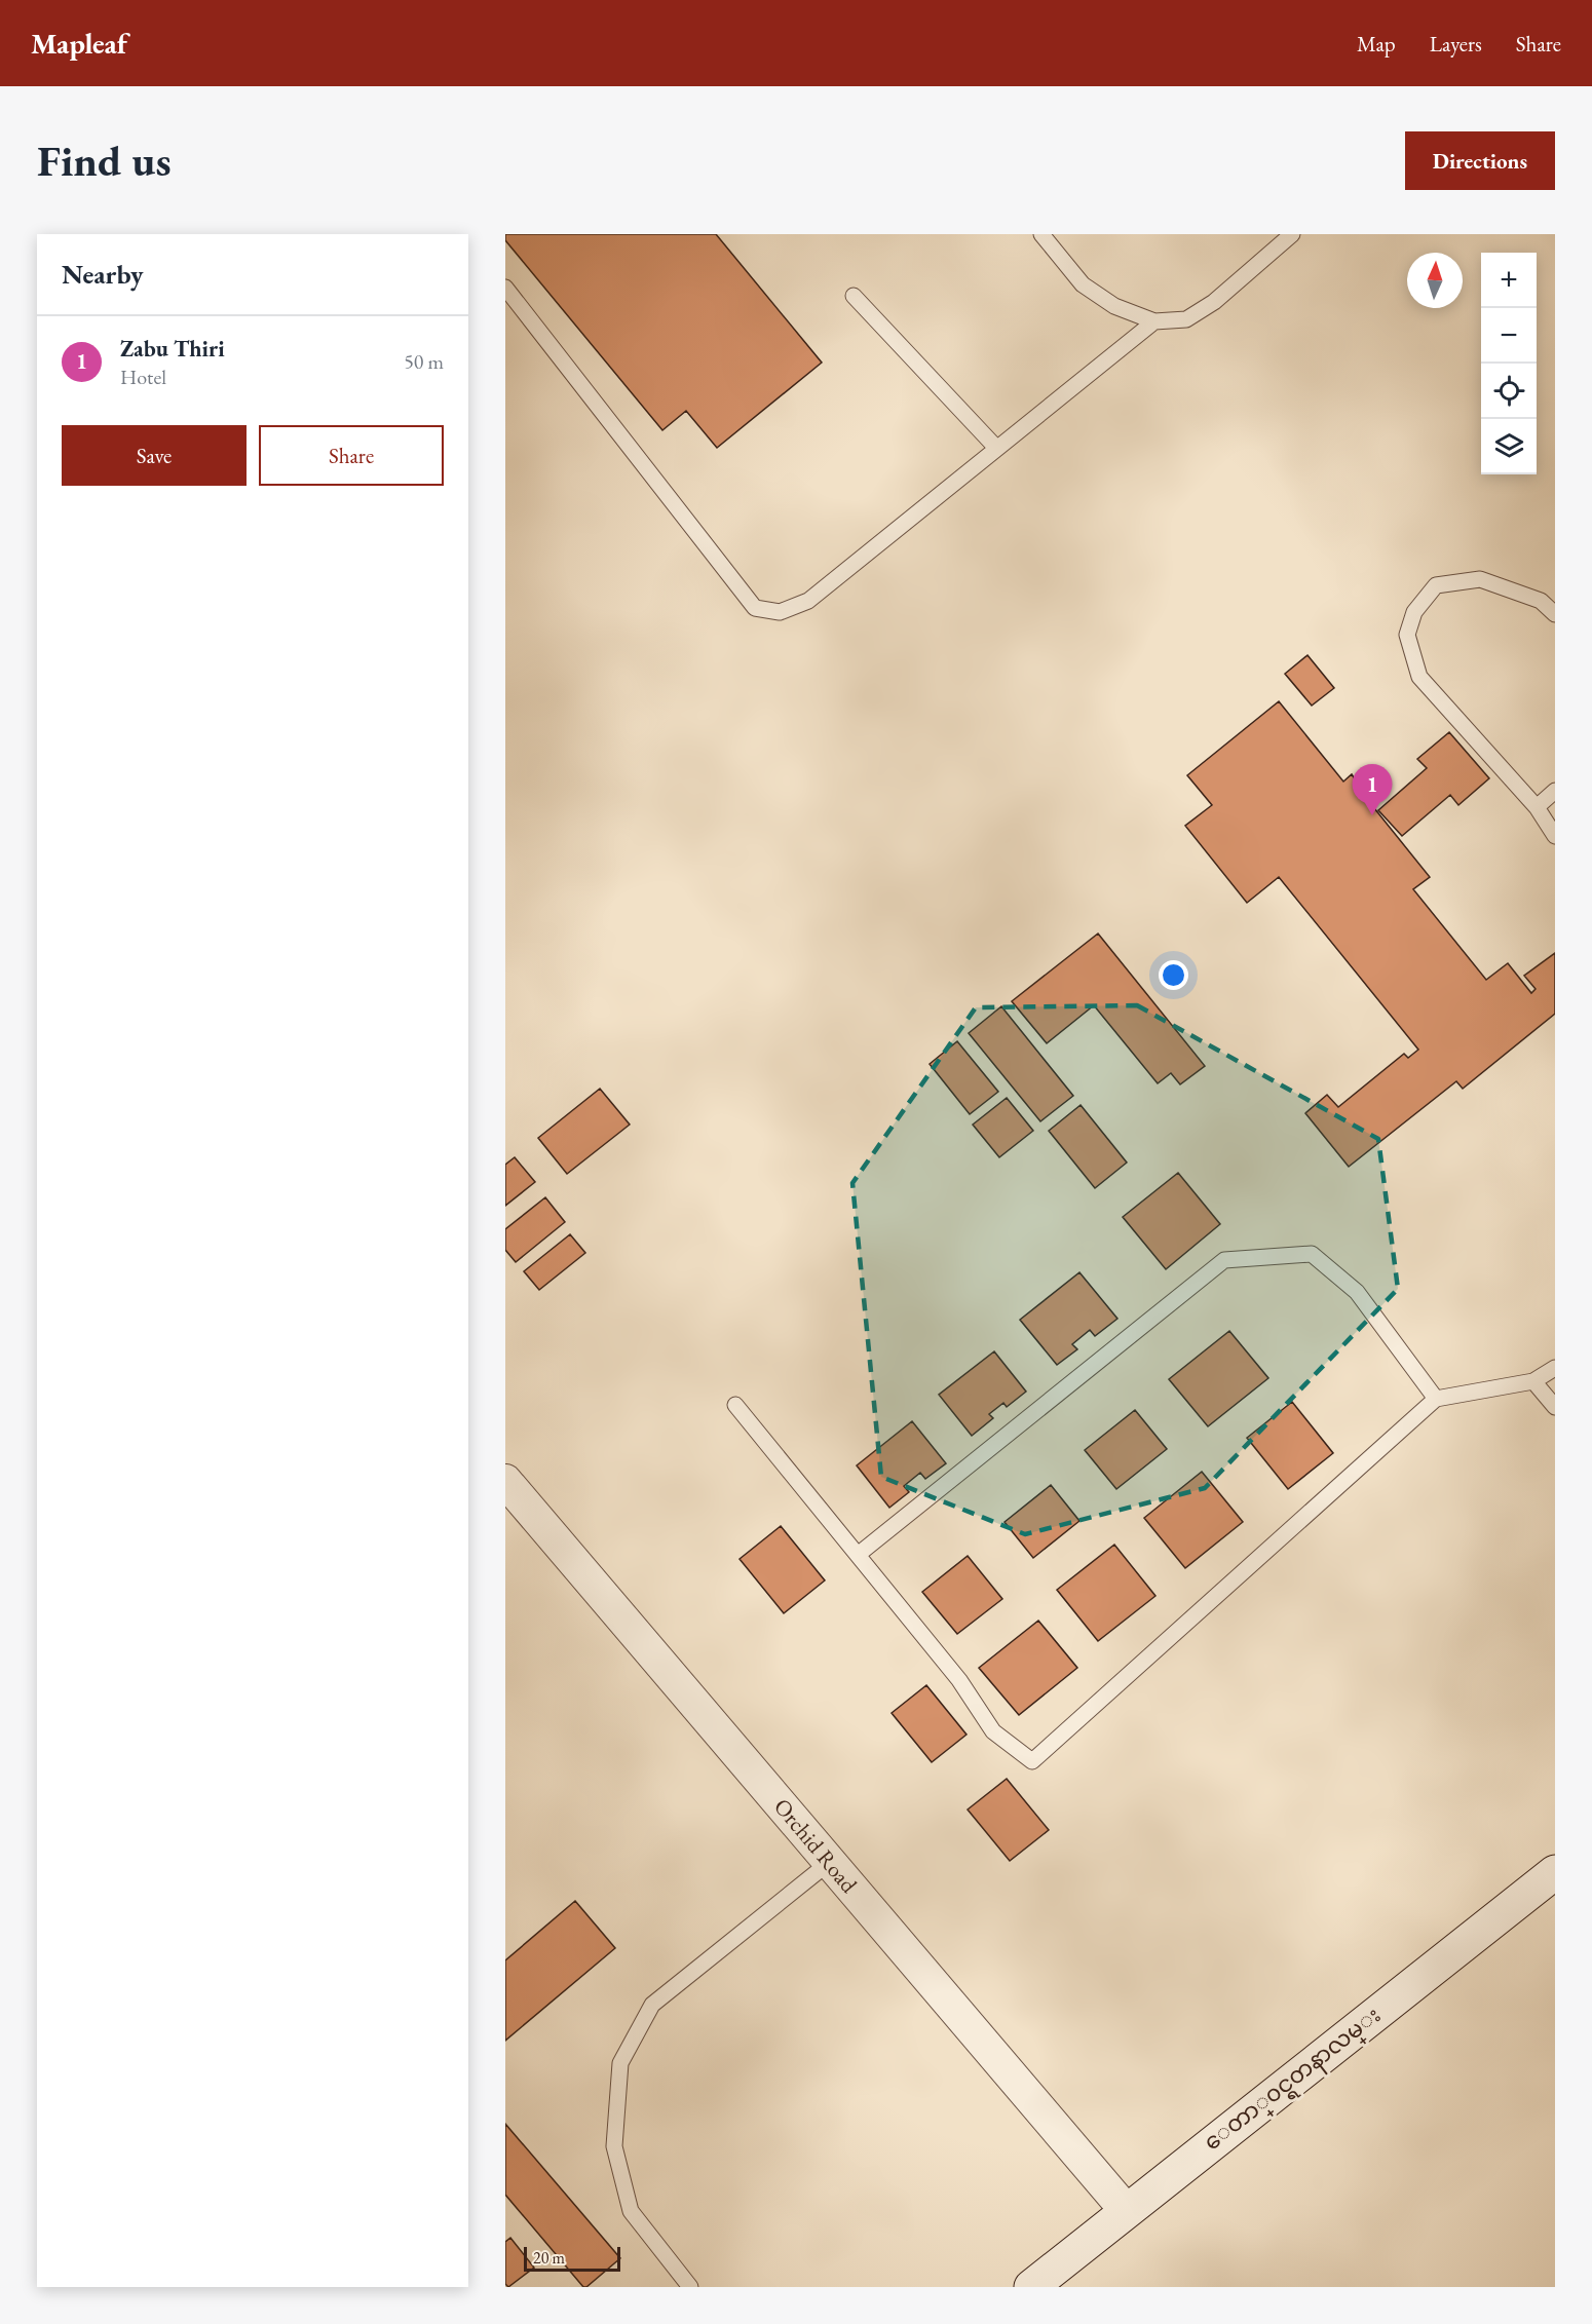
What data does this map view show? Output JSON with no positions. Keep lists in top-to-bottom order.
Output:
{
  "streets": {
    "main road": ["ေတာ္၀င္ရတနာလမ္း"],
    "street": ["Orchid Road"]
  },
  "crossings": [
    ["Orchid Road", "ေတာ္၀င္ရတနာလမ္း"]
  ],
  "scale_bar": "20 m",
  "north": "top",
  "page": {
    "header": "Mapleaf",
    "nav": ["Map", "Layers", "Share"],
    "buttons": [
      "Directions",
      ["Save", "Share"]
    ],
    "title": "Find us",
    "heading": "Nearby",
    "map_buttons": ["+", "−"],
    "list": [
      {
        "mark": "1",
        "name": "Zabu Thiri",
        "note": "Hotel",
        "value": "50 m"
      }
    ],
    "pins": "1",
    "scale": "20 m"
  }
}
